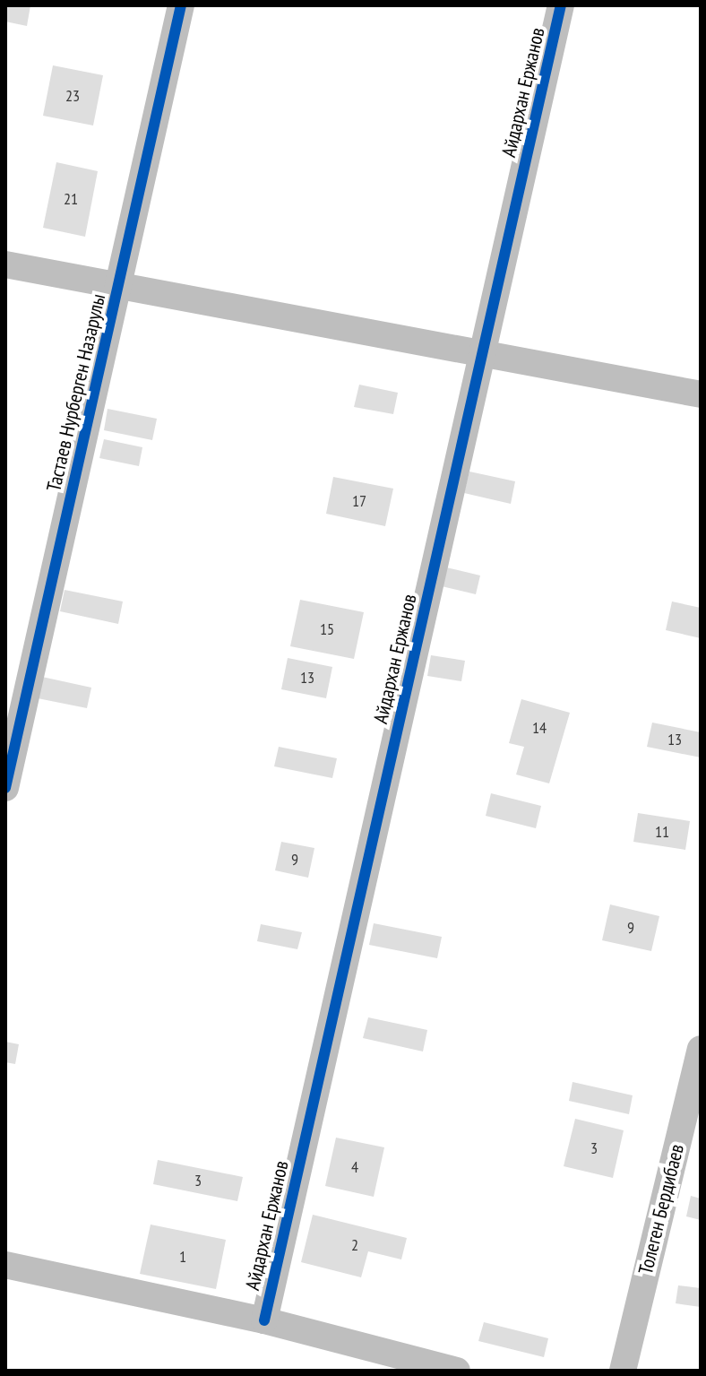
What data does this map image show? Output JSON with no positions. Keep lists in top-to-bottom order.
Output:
{
  "streets": {
    "street": ["Айдархан Ержанов", "Тастаев Нурберген Назарулы", "Толеген Бердибаев"]
  },
  "house_numbers": [
    "23",
    "21",
    "17",
    "15",
    "13",
    "14",
    "13",
    "11",
    "9",
    "9",
    "3",
    "4",
    "3",
    "2",
    "1"
  ]
}
